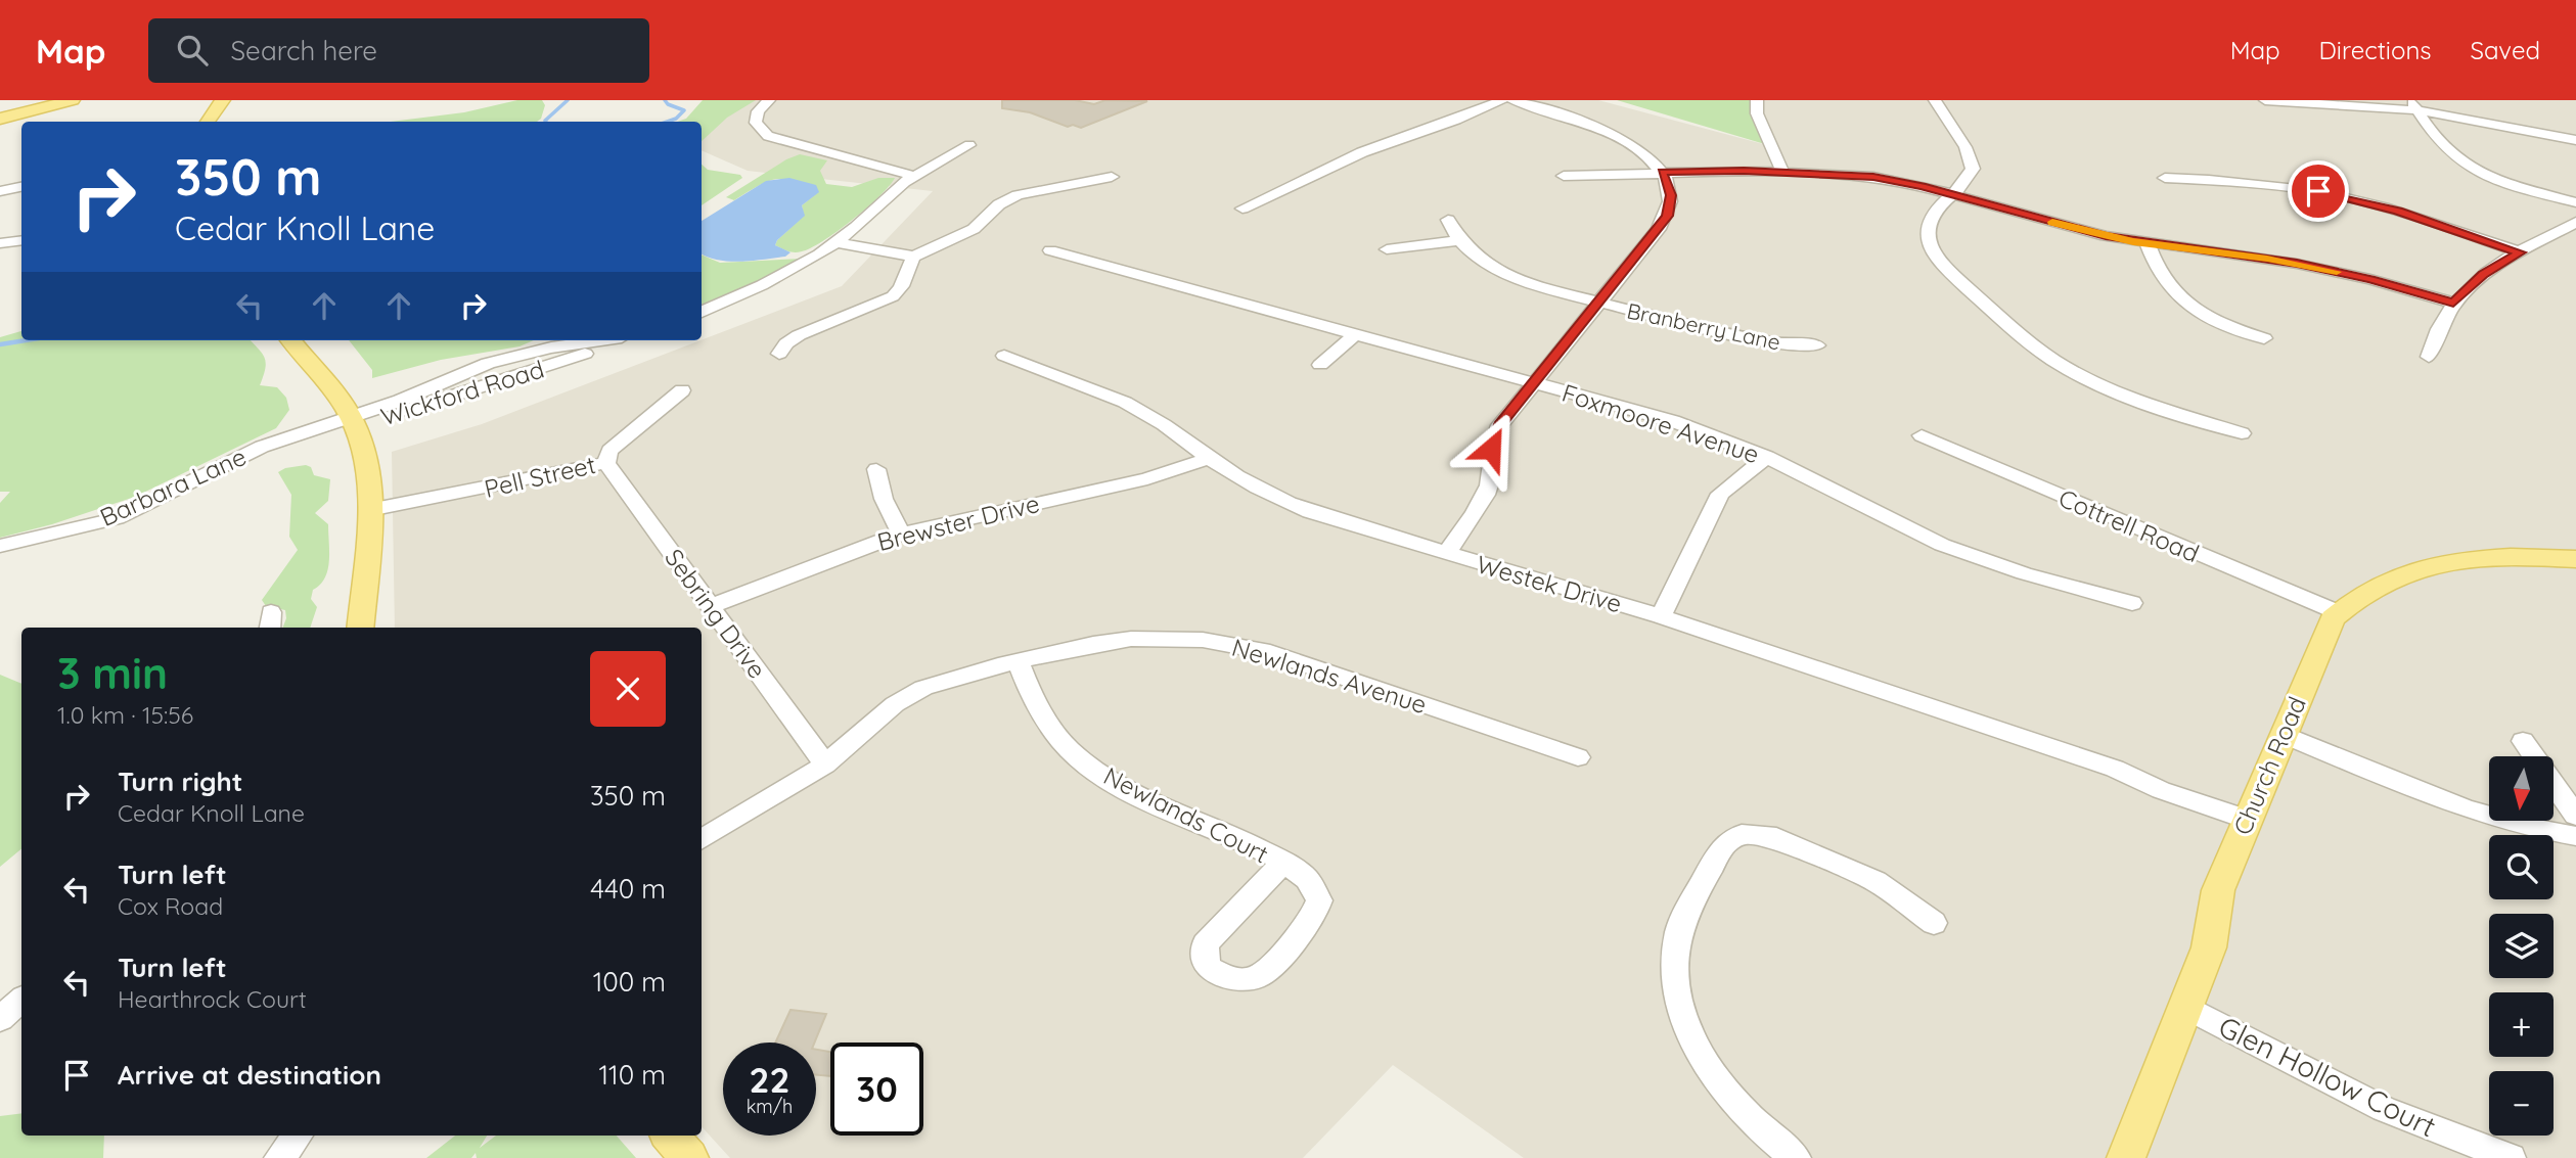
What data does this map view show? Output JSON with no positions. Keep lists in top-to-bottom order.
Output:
{
  "streets": {
    "main road": ["Church Road"],
    "street": [
      "Branberry Lane",
      "Wickford Road",
      "Foxmoore Avenue",
      "Pell Street",
      "Barbara Lane",
      "Brewster Drive",
      "Cottrell Road",
      "Westek Drive",
      "Sebring Drive",
      "Newlands Avenue",
      "Newlands Court",
      "Glen Hollow Court"
    ]
  },
  "crossings": [
    ["Wickford Road", "Barbara Lane"],
    ["Pell Street", "Sebring Drive"],
    ["Brewster Drive", "Westek Drive"],
    ["Brewster Drive", "Sebring Drive"],
    ["Cottrell Road", "Church Road"],
    ["Westek Drive", "Church Road"],
    ["Sebring Drive", "Newlands Avenue"],
    ["Newlands Avenue", "Newlands Court"],
    ["Church Road", "Glen Hollow Court"]
  ],
  "north": "bottom",
  "page": {
    "header": "Map",
    "search": "Search here",
    "nav": ["Map", "Directions", "Saved"],
    "turn": ["350 m", "Cedar Knoll Lane"],
    "heading": ["3 min", "1.0 km · 15:56"],
    "list": [
      {
        "name": "Turn right",
        "note": "Cedar Knoll Lane",
        "value": "350 m"
      },
      {
        "name": "Turn left",
        "note": "Cox Road",
        "value": "440 m"
      },
      {
        "name": "Turn left",
        "note": "Hearthrock Court",
        "value": "100 m"
      },
      {
        "name": "Arrive at destination",
        "value": "110 m"
      }
    ],
    "map_buttons": ["+", "−"],
    "speed": "22 km/h",
    "limit": "30"
  }
}
